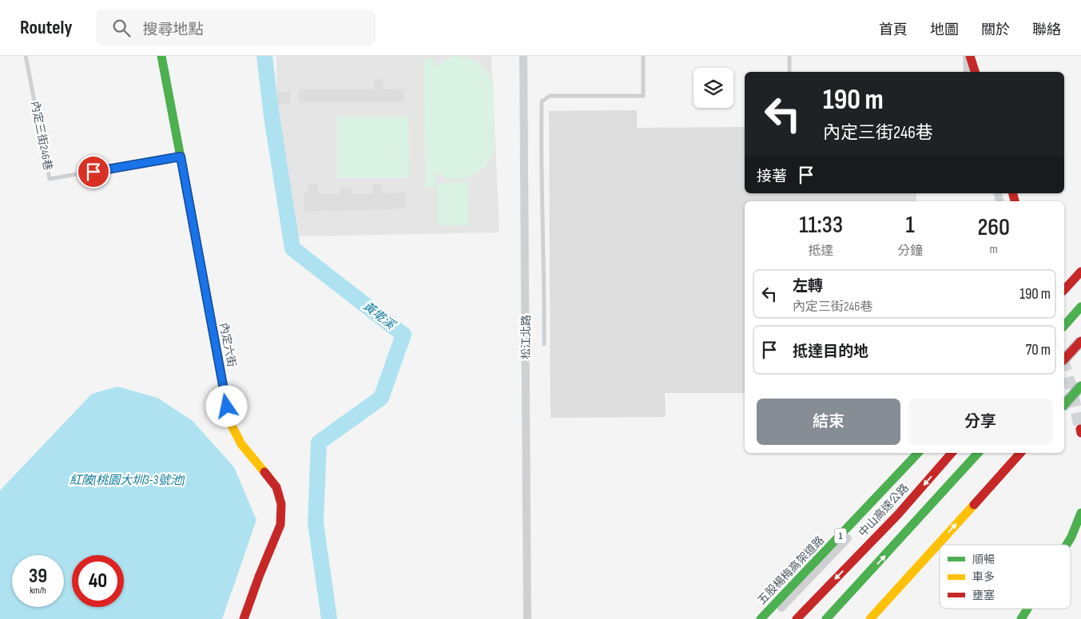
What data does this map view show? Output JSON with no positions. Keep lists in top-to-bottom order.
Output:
{
  "streets": {
    "main road": [
      "內定六街",
      "中山高速公路",
      "1",
      "五股楊梅高架道路"
    ],
    "street": ["松江北路"],
    "lane": ["內定三街246巷"]
  },
  "crossings": [
    ["內定三街246巷", "內定六街"]
  ],
  "water": ["黃墘溪", "紅陂(桃園大圳3-3號池)"],
  "legend": ["順暢", "車多", "壅塞"],
  "page": {
    "header": "Routely",
    "search": "搜尋地點",
    "nav": [
      "首頁",
      "地圖",
      "關於",
      "聯絡"
    ],
    "turn": ["190 m", "內定三街246巷"],
    "then": "接著",
    "eta": [
      "11:33",
      "抵達",
      "1",
      "分鐘",
      "260",
      "m"
    ],
    "list": [
      {
        "name": "左轉",
        "note": "內定三街246巷",
        "value": "190 m"
      },
      {
        "name": "抵達目的地",
        "value": "70 m"
      }
    ],
    "buttons": ["結束", "分享"],
    "speed": "39 km/h",
    "limit": "40"
  }
}
